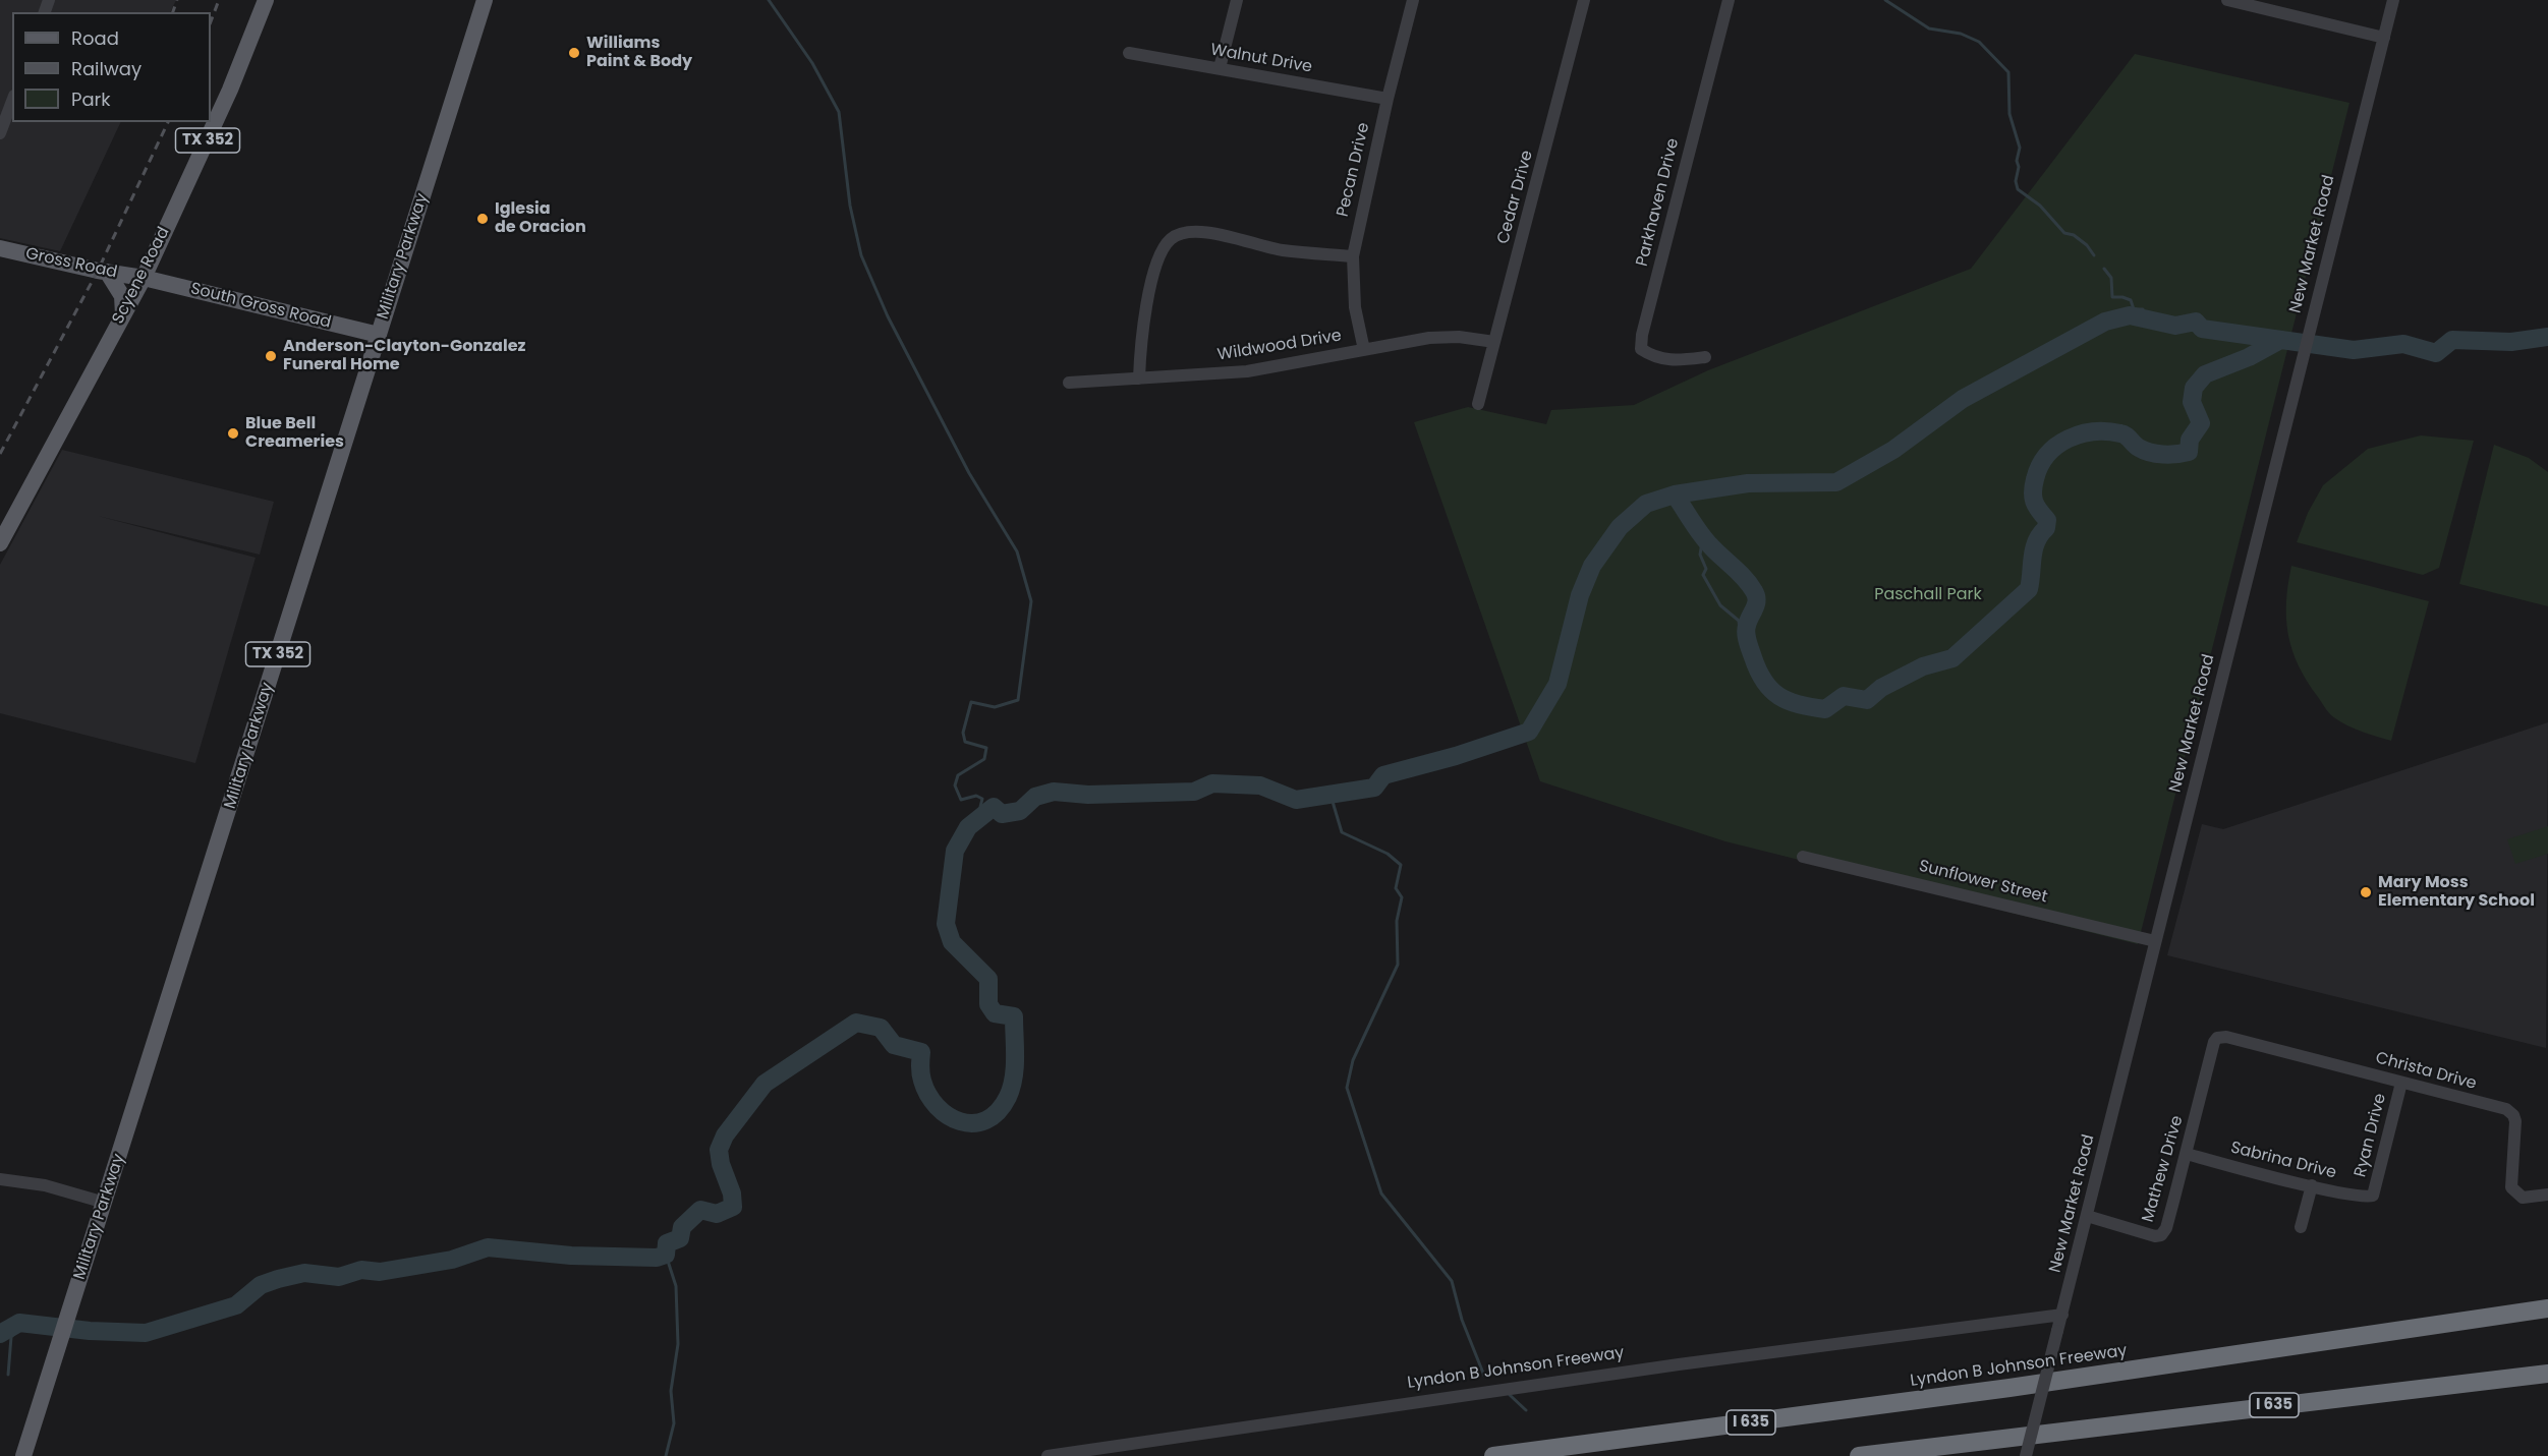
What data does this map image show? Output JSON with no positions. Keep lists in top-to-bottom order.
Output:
{
  "streets": {
    "highway": ["Lyndon B Johnson Freeway", "I 635"],
    "main road": [
      "TX 352",
      "Military Parkway",
      "Gross Road",
      "Scyene Road",
      "South Gross Road"
    ],
    "street": [
      "Walnut Drive",
      "Pecan Drive",
      "Cedar Drive",
      "Parkhaven Drive",
      "New Market Road",
      "Wildwood Drive",
      "Sunflower Street",
      "Christa Drive",
      "Ryan Drive",
      "Sabrina Drive",
      "Mathew Drive"
    ]
  },
  "crossings": [
    ["Walnut Drive", "Pecan Drive"],
    ["Pecan Drive", "Wildwood Drive"],
    ["Cedar Drive", "Wildwood Drive"],
    ["New Market Road", "Sunflower Street"],
    ["New Market Road", "Mathew Drive"],
    ["New Market Road", "Lyndon B Johnson Freeway"],
    ["Military Parkway", "South Gross Road"],
    ["Gross Road", "Scyene Road"],
    ["Gross Road", "South Gross Road"],
    ["Scyene Road", "South Gross Road"],
    ["Christa Drive", "Ryan Drive"],
    ["Christa Drive", "Mathew Drive"],
    ["Ryan Drive", "Sabrina Drive"],
    ["Sabrina Drive", "Mathew Drive"]
  ],
  "parks": ["Paschall Park"],
  "places": [
    "Williams Paint & Body",
    "Iglesia de Oracion",
    "Anderson-Clayton-Gonzalez Funeral Home",
    "Blue Bell Creameries",
    "Mary Moss Elementary School"
  ],
  "legend": ["Road", "Railway", "Park"]
}
